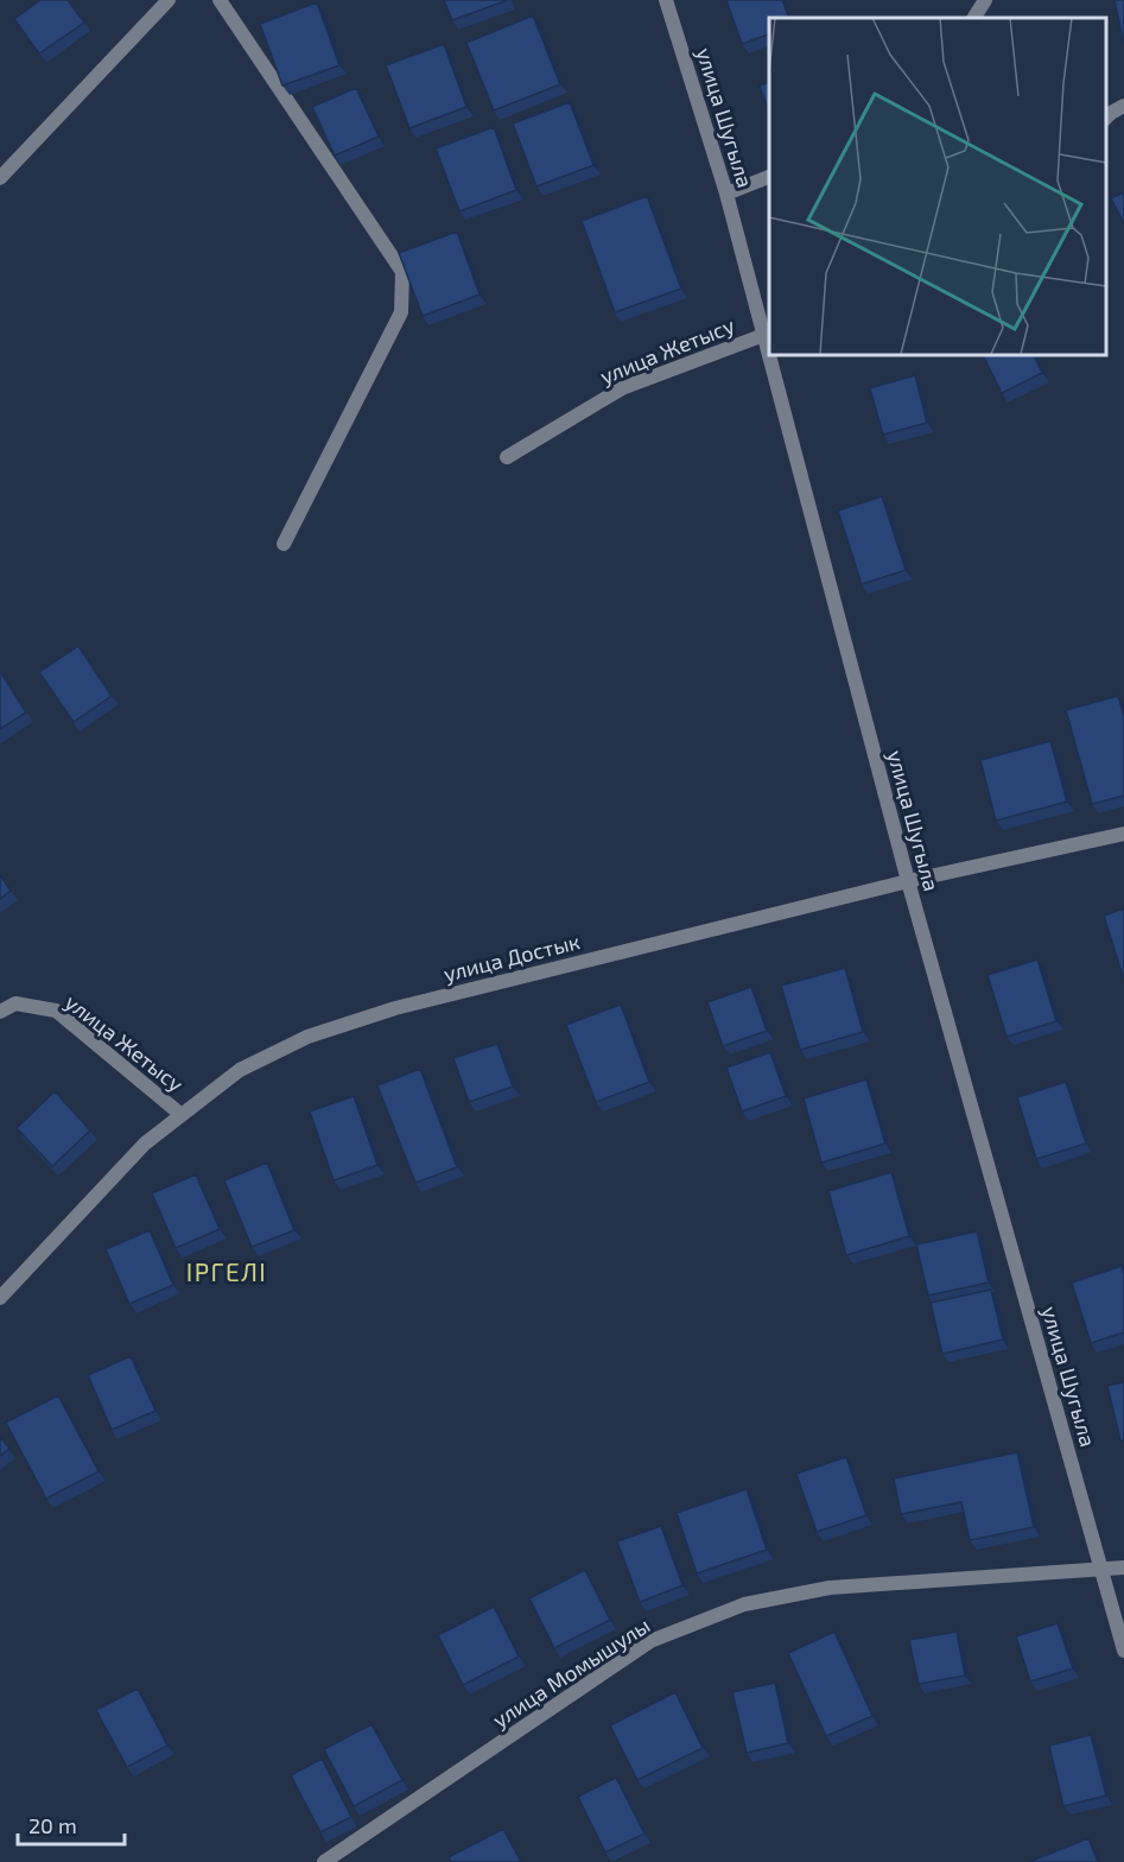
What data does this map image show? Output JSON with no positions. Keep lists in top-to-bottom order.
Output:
{
  "streets": {
    "street": [
      "улица Шугыла",
      "улица Жетысу",
      "улица Достык",
      "улица Момышулы"
    ]
  },
  "crossings": [
    ["улица Шугыла", "улица Жетысу"],
    ["улица Шугыла", "улица Достык"],
    ["улица Шугыла", "улица Момышулы"],
    ["улица Жетысу", "улица Достык"]
  ],
  "districts": ["ІРГЕЛІ"],
  "scale_bar": "20 m"
}
